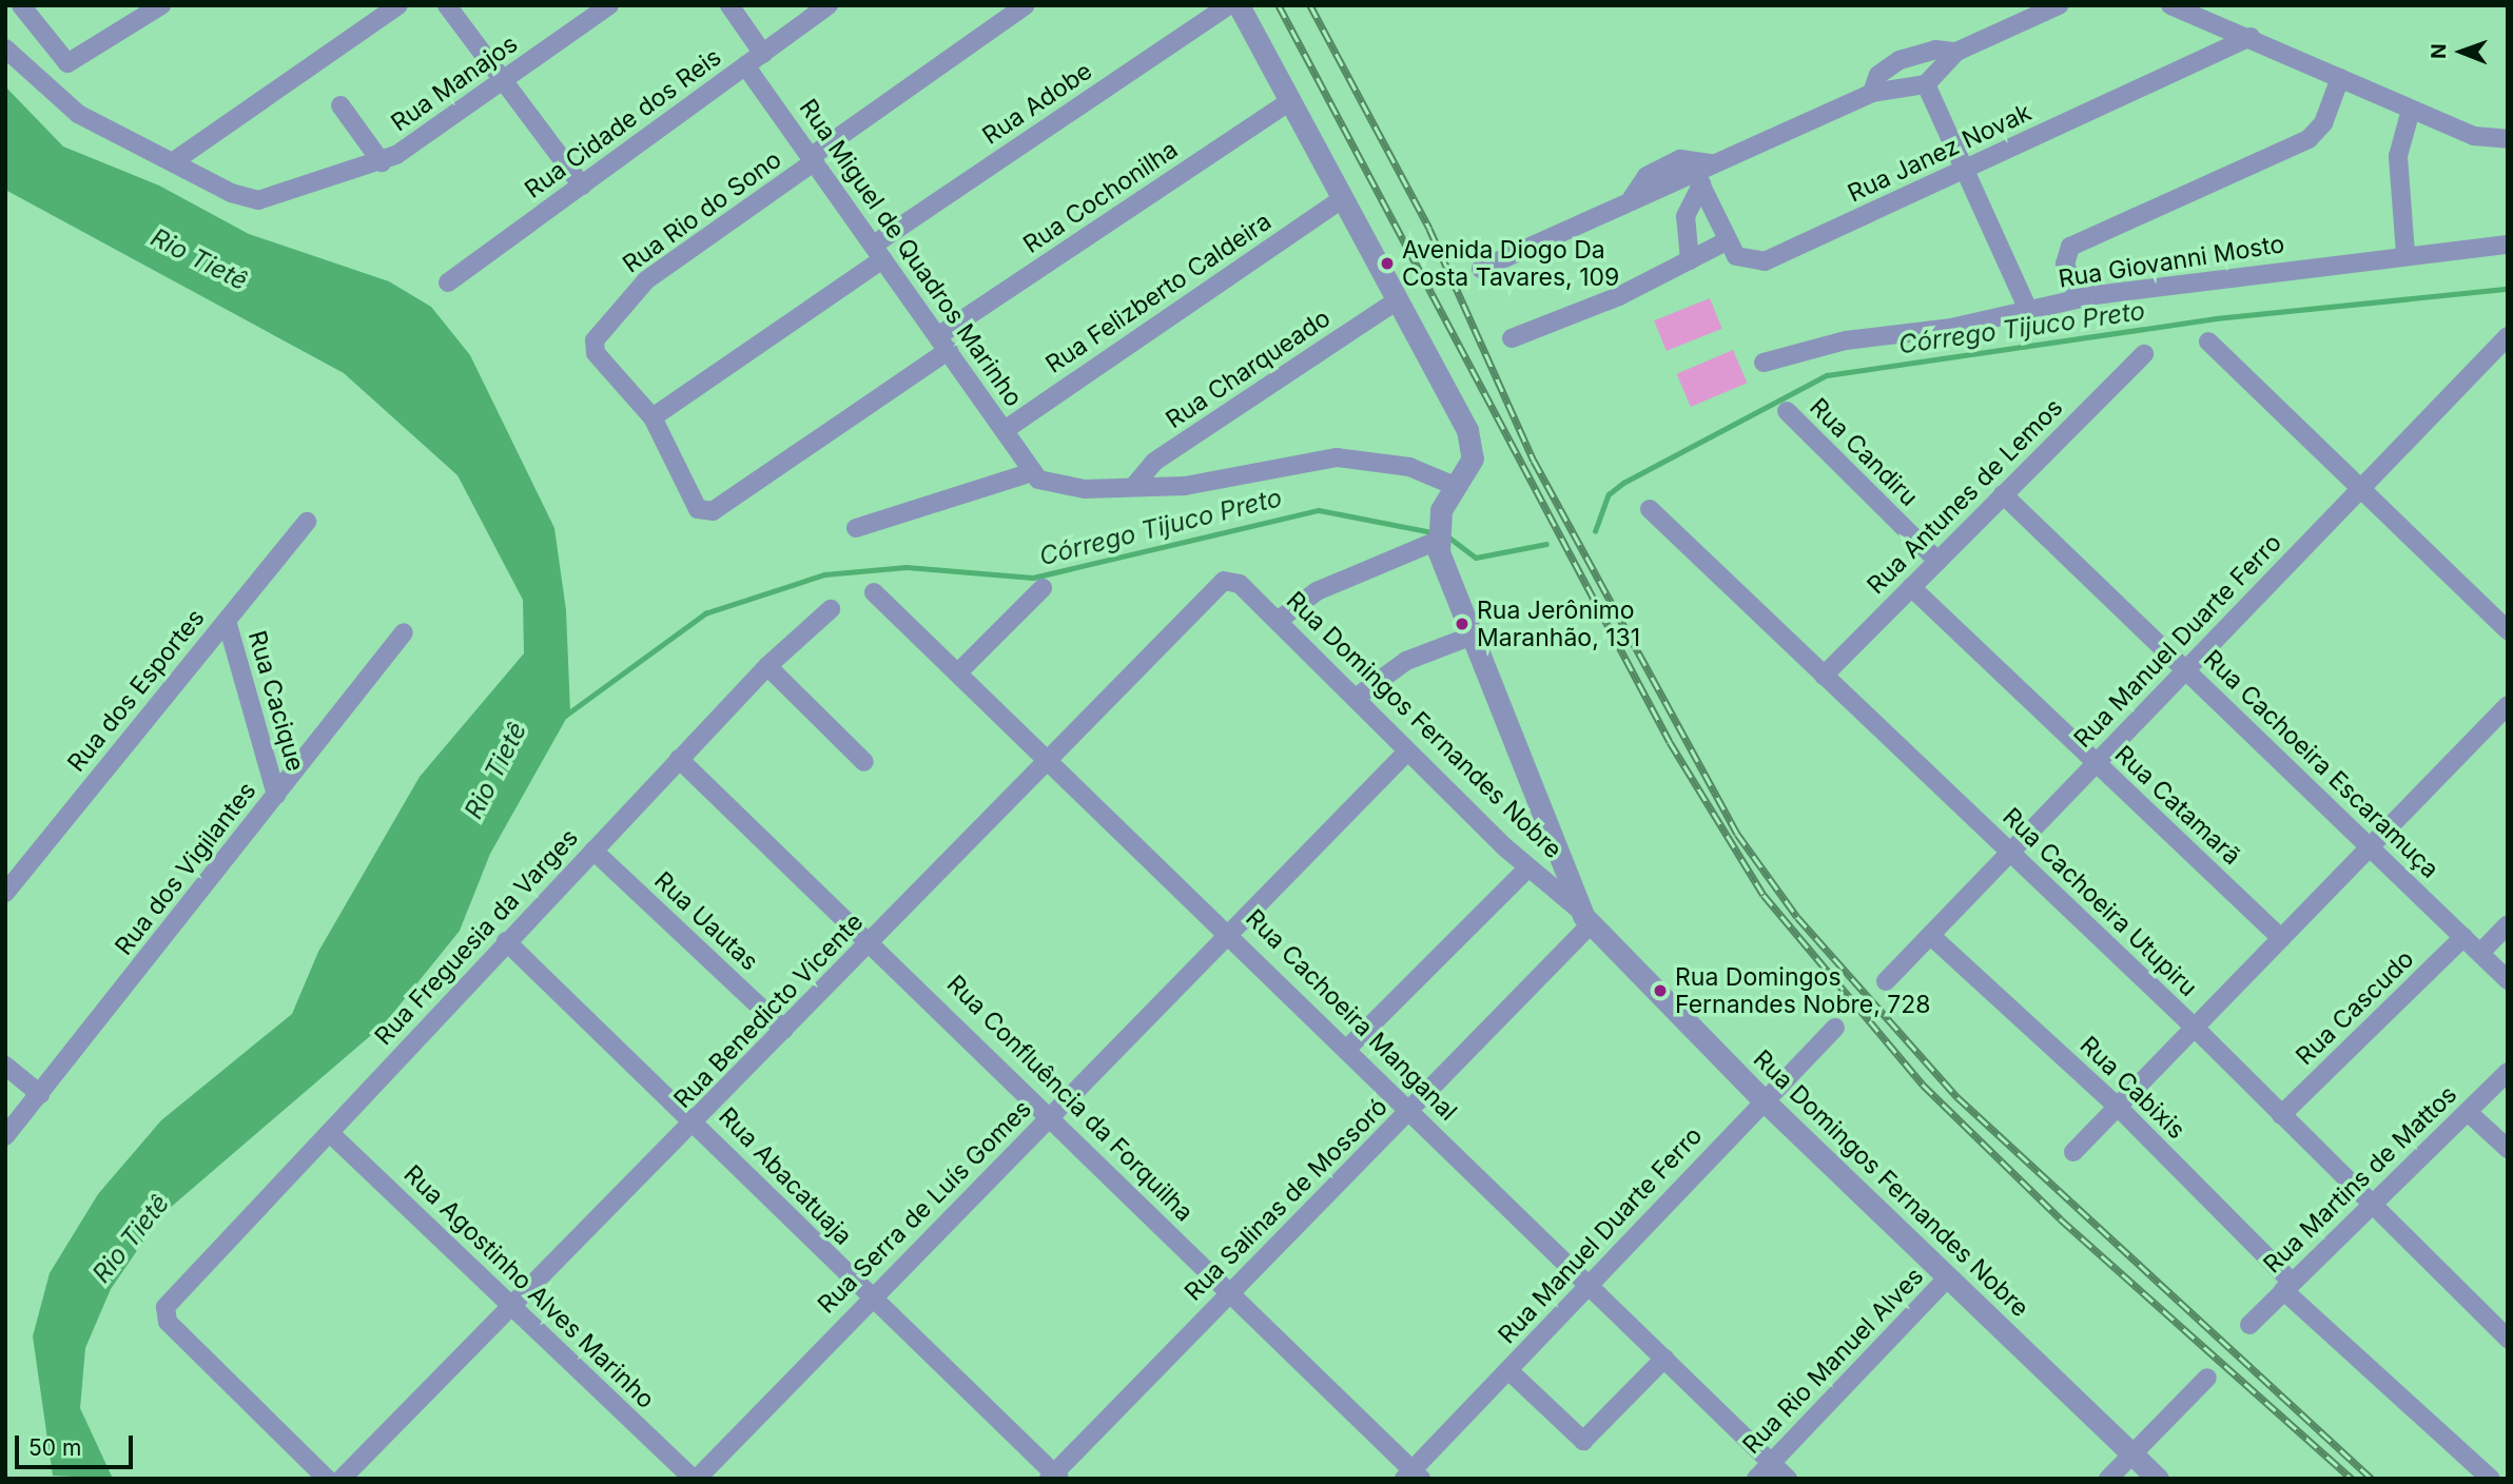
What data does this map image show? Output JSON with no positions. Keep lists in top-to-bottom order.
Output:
{
  "streets": {
    "street": [
      "Rua Manajos",
      "Rua Adobe",
      "Rua Cidade dos Reis",
      "Rua Janez Novak",
      "Rua Cochonilha",
      "Rua Rio do Sono",
      "Rua Miguel de Quadros Marinho",
      "Rua Giovanni Mosto",
      "Rua Felizberto Caldeira",
      "Rua Charqueado",
      "Rua Candiru",
      "Rua Antunes de Lemos",
      "Rua Manuel Duarte Ferro",
      "Rua dos Esportes",
      "Rua Cacique",
      "Rua Domingos Fernandes Nobre",
      "Rua Cachoeira Escaramuça",
      "Rua Catamarã",
      "Rua dos Vigilantes",
      "Rua Cachoeira Utupiru",
      "Rua Uautas",
      "Rua Freguesia da Varges",
      "Rua Cascudo",
      "Rua Benedicto Vicente",
      "Rua Cachoeira Manganal",
      "Rua Cabixis",
      "Rua Confluência da Forquilha",
      "Rua Abacatuaja",
      "Rua Martins de Mattos",
      "Rua Salinas de Mossoró",
      "Rua Serra de Luís Gomes",
      "Rua Agostinho Alves Marinho",
      "Rua Rio Manuel Alves"
    ]
  },
  "crossings": [
    ["Rua Adobe", "Rua Cochonilha"],
    ["Rua Adobe", "Rua Rio do Sono"],
    ["Rua Adobe", "Rua Miguel de Quadros Marinho"],
    ["Rua Cidade dos Reis", "Rua Miguel de Quadros Marinho"],
    ["Rua Cochonilha", "Rua Rio do Sono"],
    ["Rua Cochonilha", "Rua Miguel de Quadros Marinho"],
    ["Rua Rio do Sono", "Rua Miguel de Quadros Marinho"],
    ["Rua Miguel de Quadros Marinho", "Rua Felizberto Caldeira"],
    ["Rua Candiru", "Rua Antunes de Lemos"],
    ["Rua Antunes de Lemos", "Rua Cachoeira Escaramuça"],
    ["Rua Antunes de Lemos", "Rua Catamarã"],
    ["Rua Antunes de Lemos", "Rua Cachoeira Utupiru"],
    ["Rua Manuel Duarte Ferro", "Rua Domingos Fernandes Nobre"],
    ["Rua Manuel Duarte Ferro", "Rua Cachoeira Escaramuça"],
    ["Rua Manuel Duarte Ferro", "Rua Catamarã"],
    ["Rua Manuel Duarte Ferro", "Rua Cachoeira Utupiru"],
    ["Rua Manuel Duarte Ferro", "Rua Cachoeira Manganal"],
    ["Rua Manuel Duarte Ferro", "Rua Cabixis"],
    ["Rua Manuel Duarte Ferro", "Rua Confluência da Forquilha"],
    ["Rua dos Esportes", "Rua Cacique"],
    ["Rua Cacique", "Rua dos Vigilantes"],
    ["Rua Domingos Fernandes Nobre", "Rua Benedicto Vicente"],
    ["Rua Domingos Fernandes Nobre", "Rua Salinas de Mossoró"],
    ["Rua Domingos Fernandes Nobre", "Rua Serra de Luís Gomes"],
    ["Rua Domingos Fernandes Nobre", "Rua Rio Manuel Alves"],
    ["Rua Cachoeira Escaramuça", "Rua Cascudo"],
    ["Rua Cachoeira Utupiru", "Rua Cascudo"],
    ["Rua Cachoeira Utupiru", "Rua Martins de Mattos"],
    ["Rua Uautas", "Rua Freguesia da Varges"],
    ["Rua Uautas", "Rua Benedicto Vicente"],
    ["Rua Freguesia da Varges", "Rua Confluência da Forquilha"],
    ["Rua Freguesia da Varges", "Rua Abacatuaja"],
    ["Rua Freguesia da Varges", "Rua Agostinho Alves Marinho"],
    ["Rua Benedicto Vicente", "Rua Cachoeira Manganal"],
    ["Rua Benedicto Vicente", "Rua Confluência da Forquilha"],
    ["Rua Benedicto Vicente", "Rua Abacatuaja"],
    ["Rua Benedicto Vicente", "Rua Agostinho Alves Marinho"],
    ["Rua Cachoeira Manganal", "Rua Salinas de Mossoró"],
    ["Rua Cachoeira Manganal", "Rua Serra de Luís Gomes"],
    ["Rua Cachoeira Manganal", "Rua Rio Manuel Alves"],
    ["Rua Cabixis", "Rua Martins de Mattos"],
    ["Rua Confluência da Forquilha", "Rua Salinas de Mossoró"],
    ["Rua Confluência da Forquilha", "Rua Serra de Luís Gomes"],
    ["Rua Abacatuaja", "Rua Salinas de Mossoró"],
    ["Rua Abacatuaja", "Rua Serra de Luís Gomes"],
    ["Rua Serra de Luís Gomes", "Rua Agostinho Alves Marinho"]
  ],
  "water": ["Rio Tietê", "Córrego Tijuco Preto"],
  "places": ["Avenida Diogo Da Costa Tavares, 109", "Rua Jerônimo Maranhão, 131", "Rua Domingos Fernandes Nobre, 728"],
  "scale_bar": "50 m",
  "north": "left"
}
